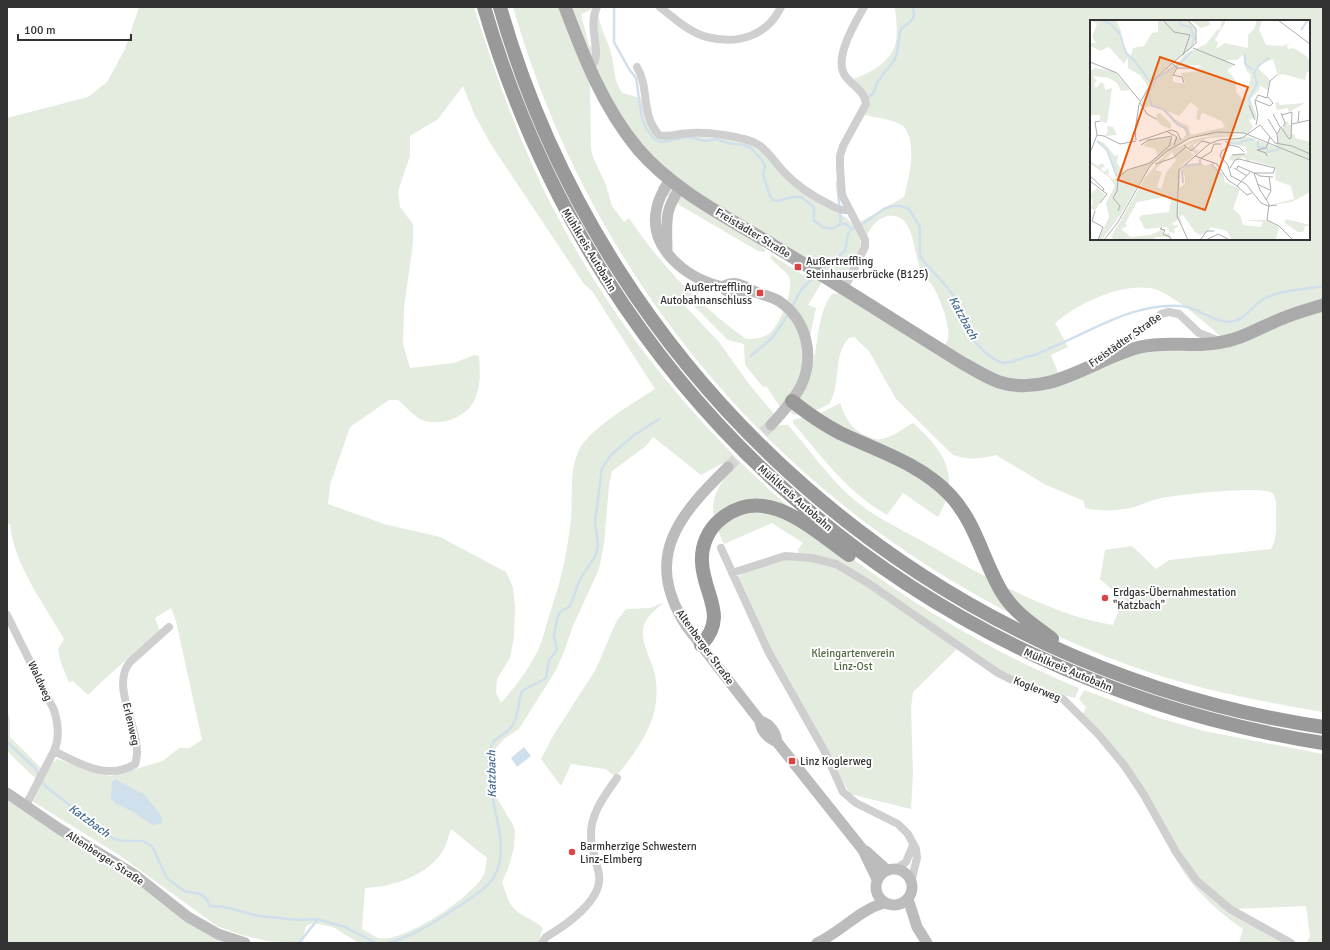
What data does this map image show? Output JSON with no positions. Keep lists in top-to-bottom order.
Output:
{
  "streets": {
    "highway": ["Mühlkreis Autobahn"],
    "main road": ["Freistädter Straße"],
    "street": [
      "Altenberger Straße",
      "Waldweg",
      "Koglerweg",
      "Erlenweg"
    ]
  },
  "crossings": [
    ["Waldweg", "Erlenweg"]
  ],
  "water": ["Katzbach"],
  "parks": ["Kleingartenverein Linz-Ost"],
  "places": {
    "transit": ["Außertreffling Steinhauserbrücke (B125)", "Außertreffling Autobahnanschluss", "Linz Koglerweg"],
    "other": ["Erdgas-Übernahmestation \"Katzbach\"", "Barmherzige Schwestern Linz-Elmberg"]
  },
  "scale_bar": "100 m"
}
